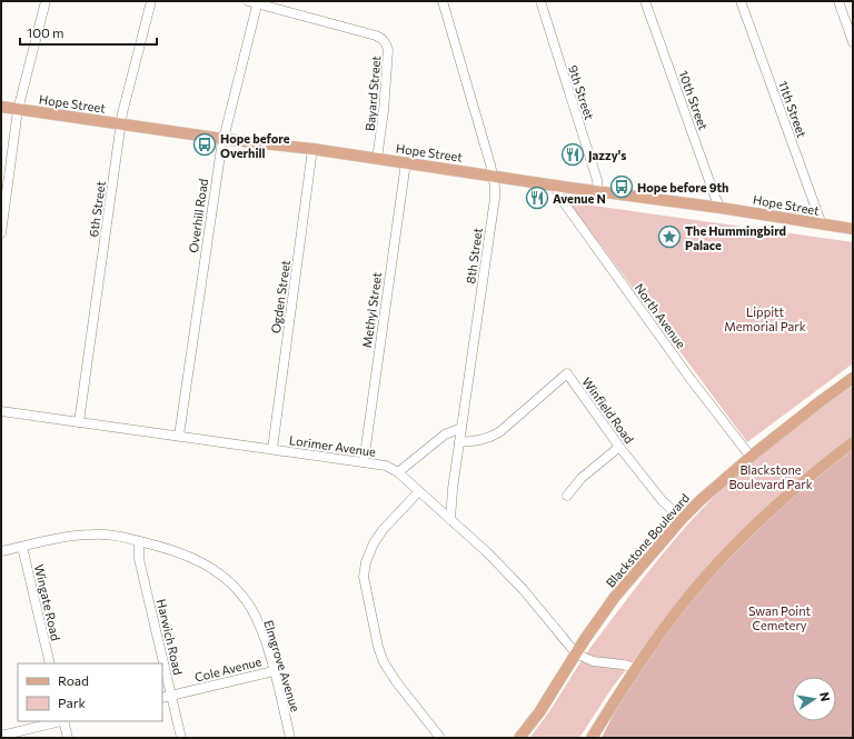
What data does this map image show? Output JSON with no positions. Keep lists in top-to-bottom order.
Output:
{
  "streets": {
    "main road": ["Hope Street", "Blackstone Boulevard"],
    "street": [
      "9th Street",
      "Bayard Street",
      "10th Street",
      "11th Street",
      "6th Street",
      "Overhill Road",
      "8th Street",
      "Ogden Street",
      "Methyl Street",
      "North Avenue",
      "Winfield Road",
      "Lorimer Avenue",
      "Wingate Road",
      "Harwich Road",
      "Elmgrove Avenue",
      "Cole Avenue"
    ]
  },
  "crossings": [
    ["9th Street", "Hope Street"],
    ["Bayard Street", "Hope Street"],
    ["Bayard Street", "Overhill Road"],
    ["10th Street", "Hope Street"],
    ["Hope Street", "11th Street"],
    ["Hope Street", "6th Street"],
    ["Hope Street", "Overhill Road"],
    ["Hope Street", "8th Street"],
    ["Hope Street", "Ogden Street"],
    ["Hope Street", "Methyl Street"],
    ["Hope Street", "North Avenue"],
    ["6th Street", "Lorimer Avenue"],
    ["Overhill Road", "Lorimer Avenue"],
    ["8th Street", "Winfield Road"],
    ["8th Street", "Lorimer Avenue"],
    ["Ogden Street", "Lorimer Avenue"],
    ["Methyl Street", "Lorimer Avenue"],
    ["North Avenue", "Blackstone Boulevard"],
    ["Winfield Road", "Blackstone Boulevard"],
    ["Lorimer Avenue", "Blackstone Boulevard"],
    ["Wingate Road", "Elmgrove Avenue"],
    ["Harwich Road", "Elmgrove Avenue"],
    ["Harwich Road", "Cole Avenue"],
    ["Elmgrove Avenue", "Cole Avenue"]
  ],
  "parks": ["Lippitt Memorial Park", "Blackstone Boulevard Park", "Swan Point Cemetery"],
  "places": {
    "bus stop": ["Hope before Overhill", "Hope before 9th"],
    "restaurant": ["Jazzy's", "Avenue N"],
    "place": ["The Hummingbird Palace"]
  },
  "legend": ["Road", "Park"],
  "scale_bar": "100 m",
  "north": "right"
}
